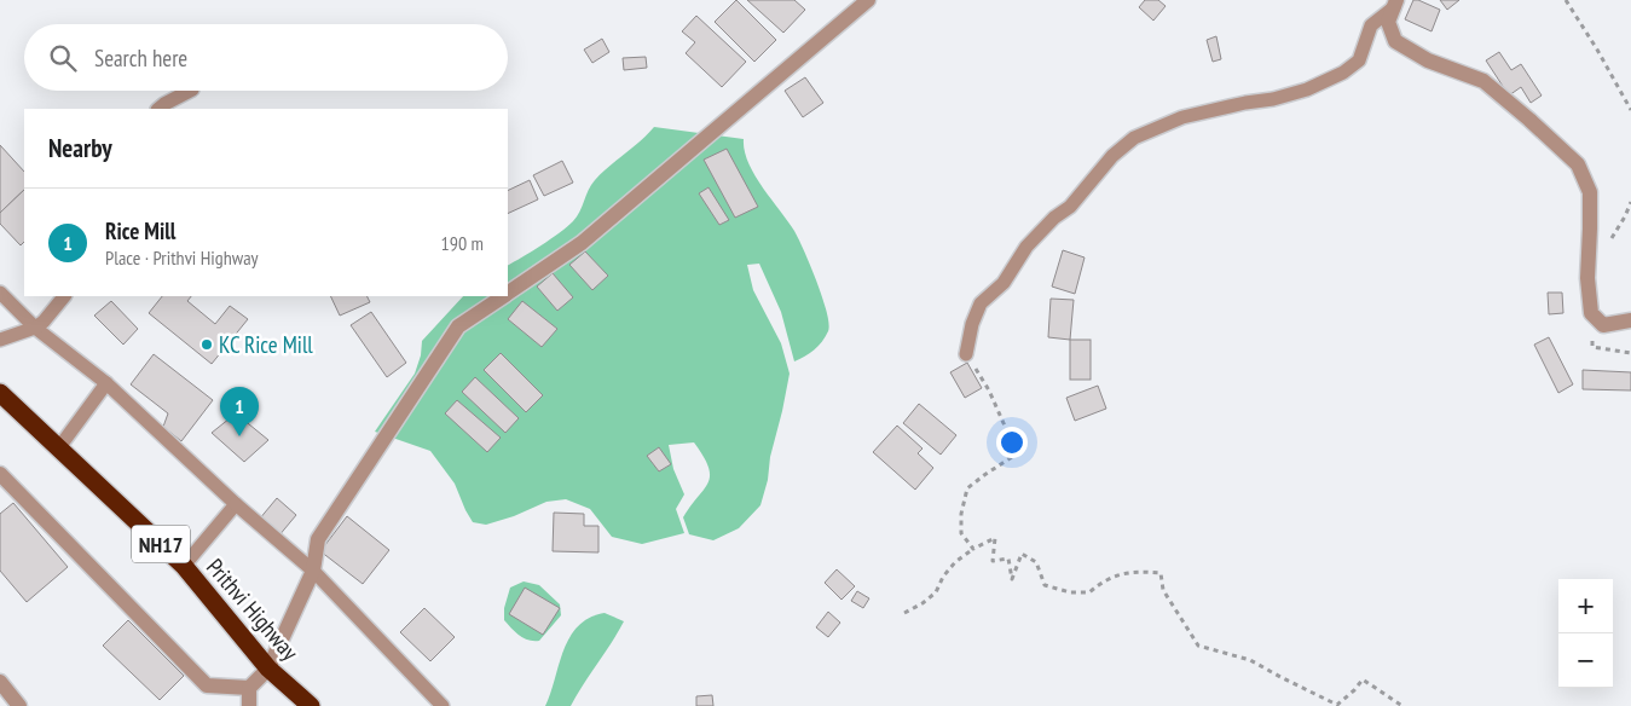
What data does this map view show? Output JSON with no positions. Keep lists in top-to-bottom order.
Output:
{
  "streets": {
    "highway": ["NH17", "Prithvi Highway"]
  },
  "places": ["KC Rice Mill"],
  "page": {
    "search": "Search here",
    "heading": "Nearby",
    "list": [
      {
        "mark": "1",
        "name": "Rice Mill",
        "note": "Place · Prithvi Highway",
        "value": "190 m"
      }
    ],
    "pins": "1",
    "map_buttons": ["+", "−"]
  }
}
